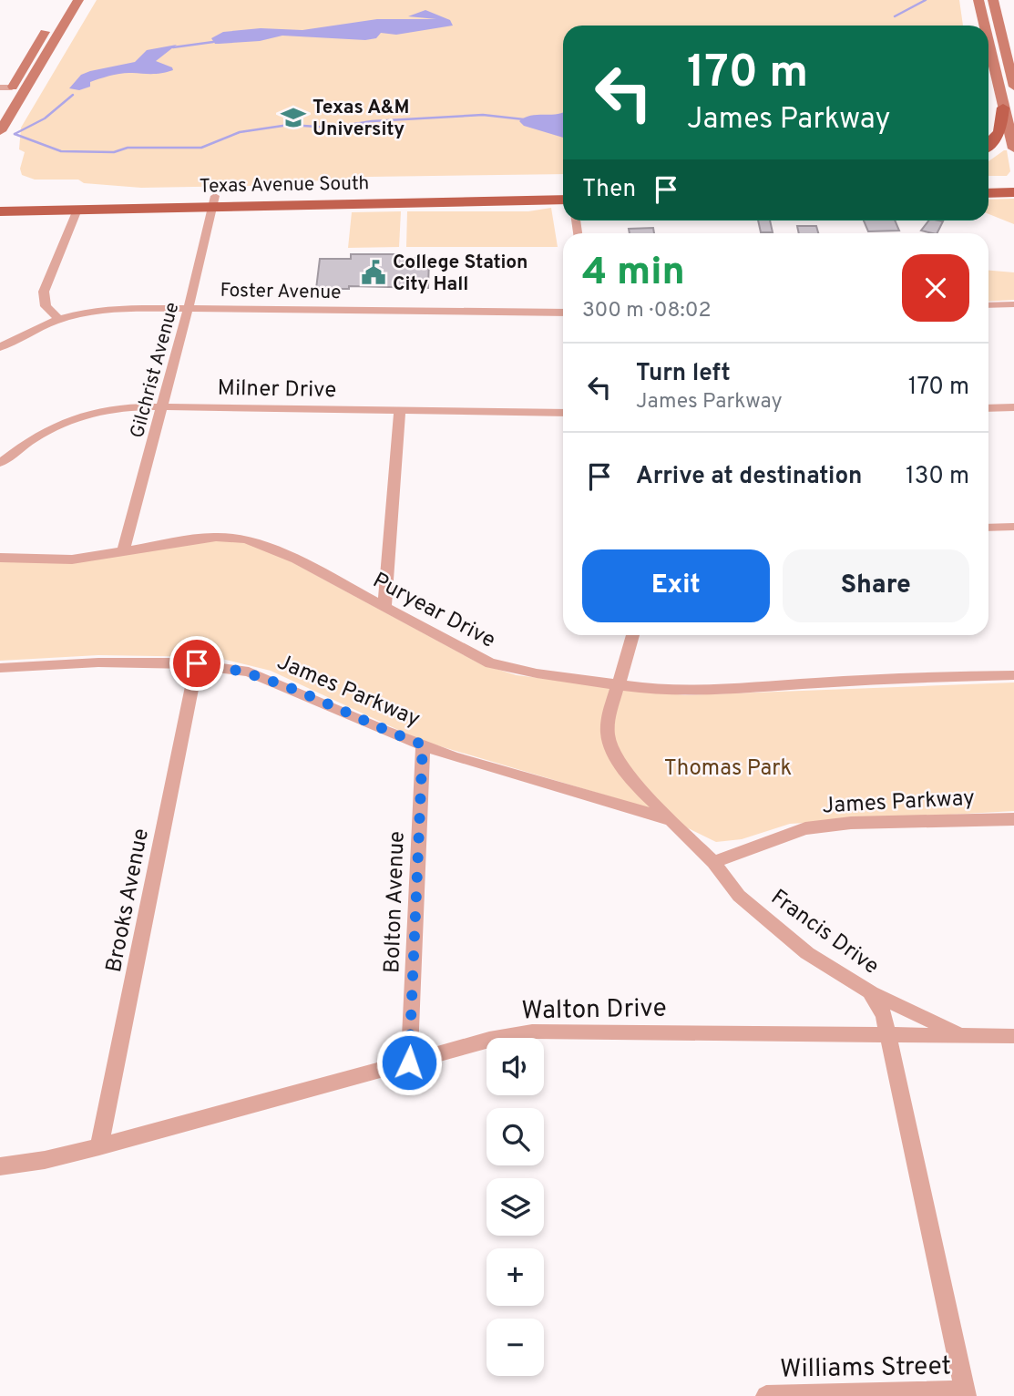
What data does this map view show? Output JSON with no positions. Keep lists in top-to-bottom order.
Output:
{
  "streets": {
    "main road": ["Texas Avenue South"],
    "street": [
      "Foster Avenue",
      "Gilchrist Avenue",
      "Milner Drive",
      "Puryear Drive",
      "James Parkway",
      "Brooks Avenue",
      "Bolton Avenue",
      "Francis Drive",
      "Walton Drive",
      "Williams Street"
    ]
  },
  "crossings": [
    ["Texas Avenue South", "Gilchrist Avenue"],
    ["Foster Avenue", "Gilchrist Avenue"],
    ["Gilchrist Avenue", "Milner Drive"],
    ["Gilchrist Avenue", "Puryear Drive"],
    ["Puryear Drive", "Francis Drive"],
    ["James Parkway", "Brooks Avenue"],
    ["James Parkway", "Bolton Avenue"],
    ["James Parkway", "Francis Drive"],
    ["Brooks Avenue", "Walton Drive"],
    ["Bolton Avenue", "Walton Drive"],
    ["Francis Drive", "Walton Drive"],
    ["Francis Drive", "Williams Street"]
  ],
  "parks": ["Thomas Park"],
  "places": {
    "school or university": ["Texas A&M University"],
    "public building": ["College Station City Hall"]
  },
  "page": {
    "turn": ["170 m", "James Parkway"],
    "then": "Then",
    "heading": ["4 min", "300 m · 08:02"],
    "list": [
      {
        "name": "Turn left",
        "note": "James Parkway",
        "value": "170 m"
      },
      {
        "name": "Arrive at destination",
        "value": "130 m"
      }
    ],
    "buttons": ["Exit", "Share"],
    "map_buttons": ["+", "−"]
  }
}
